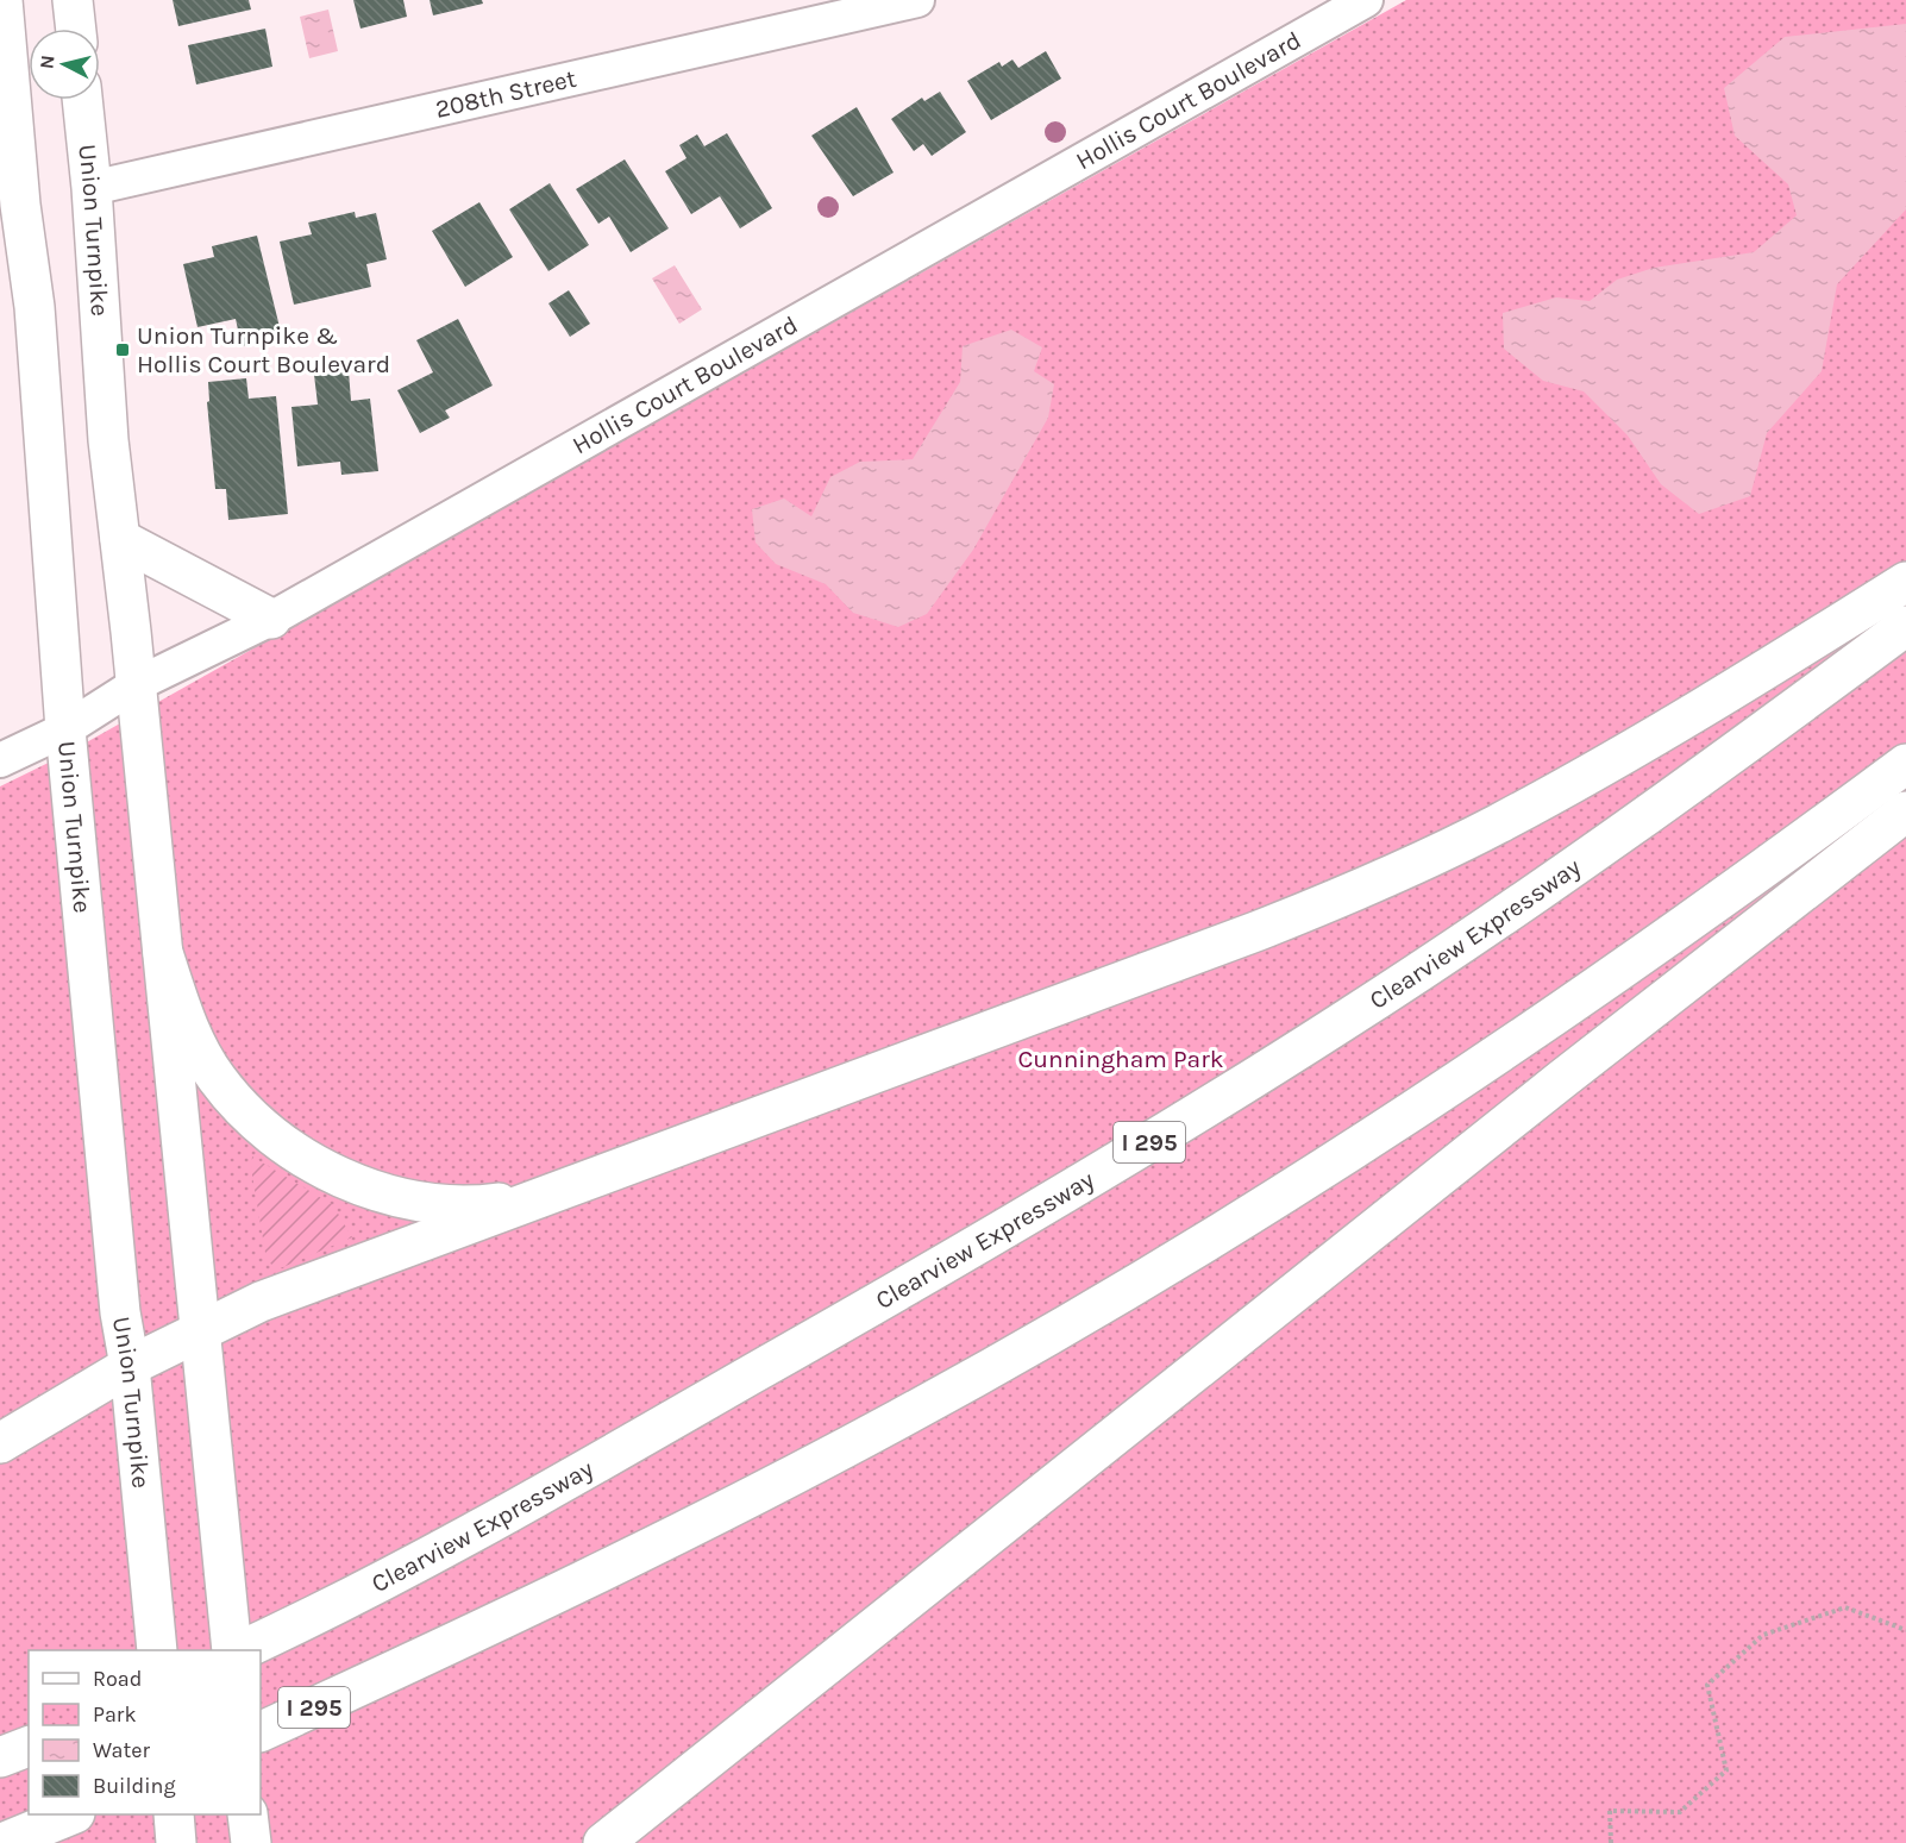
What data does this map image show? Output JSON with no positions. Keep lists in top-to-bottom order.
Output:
{
  "streets": {
    "main road": ["Union Turnpike", "Clearview Expressway", "I 295"],
    "street": ["208th Street", "Hollis Court Boulevard"]
  },
  "crossings": [
    ["208th Street", "Union Turnpike"],
    ["Hollis Court Boulevard", "Union Turnpike"]
  ],
  "parks": ["Cunningham Park"],
  "places": {
    "transit": ["Union Turnpike & Hollis Court Boulevard"]
  },
  "legend": [
    "Road",
    "Park",
    "Water",
    "Building"
  ],
  "north": "left"
}
